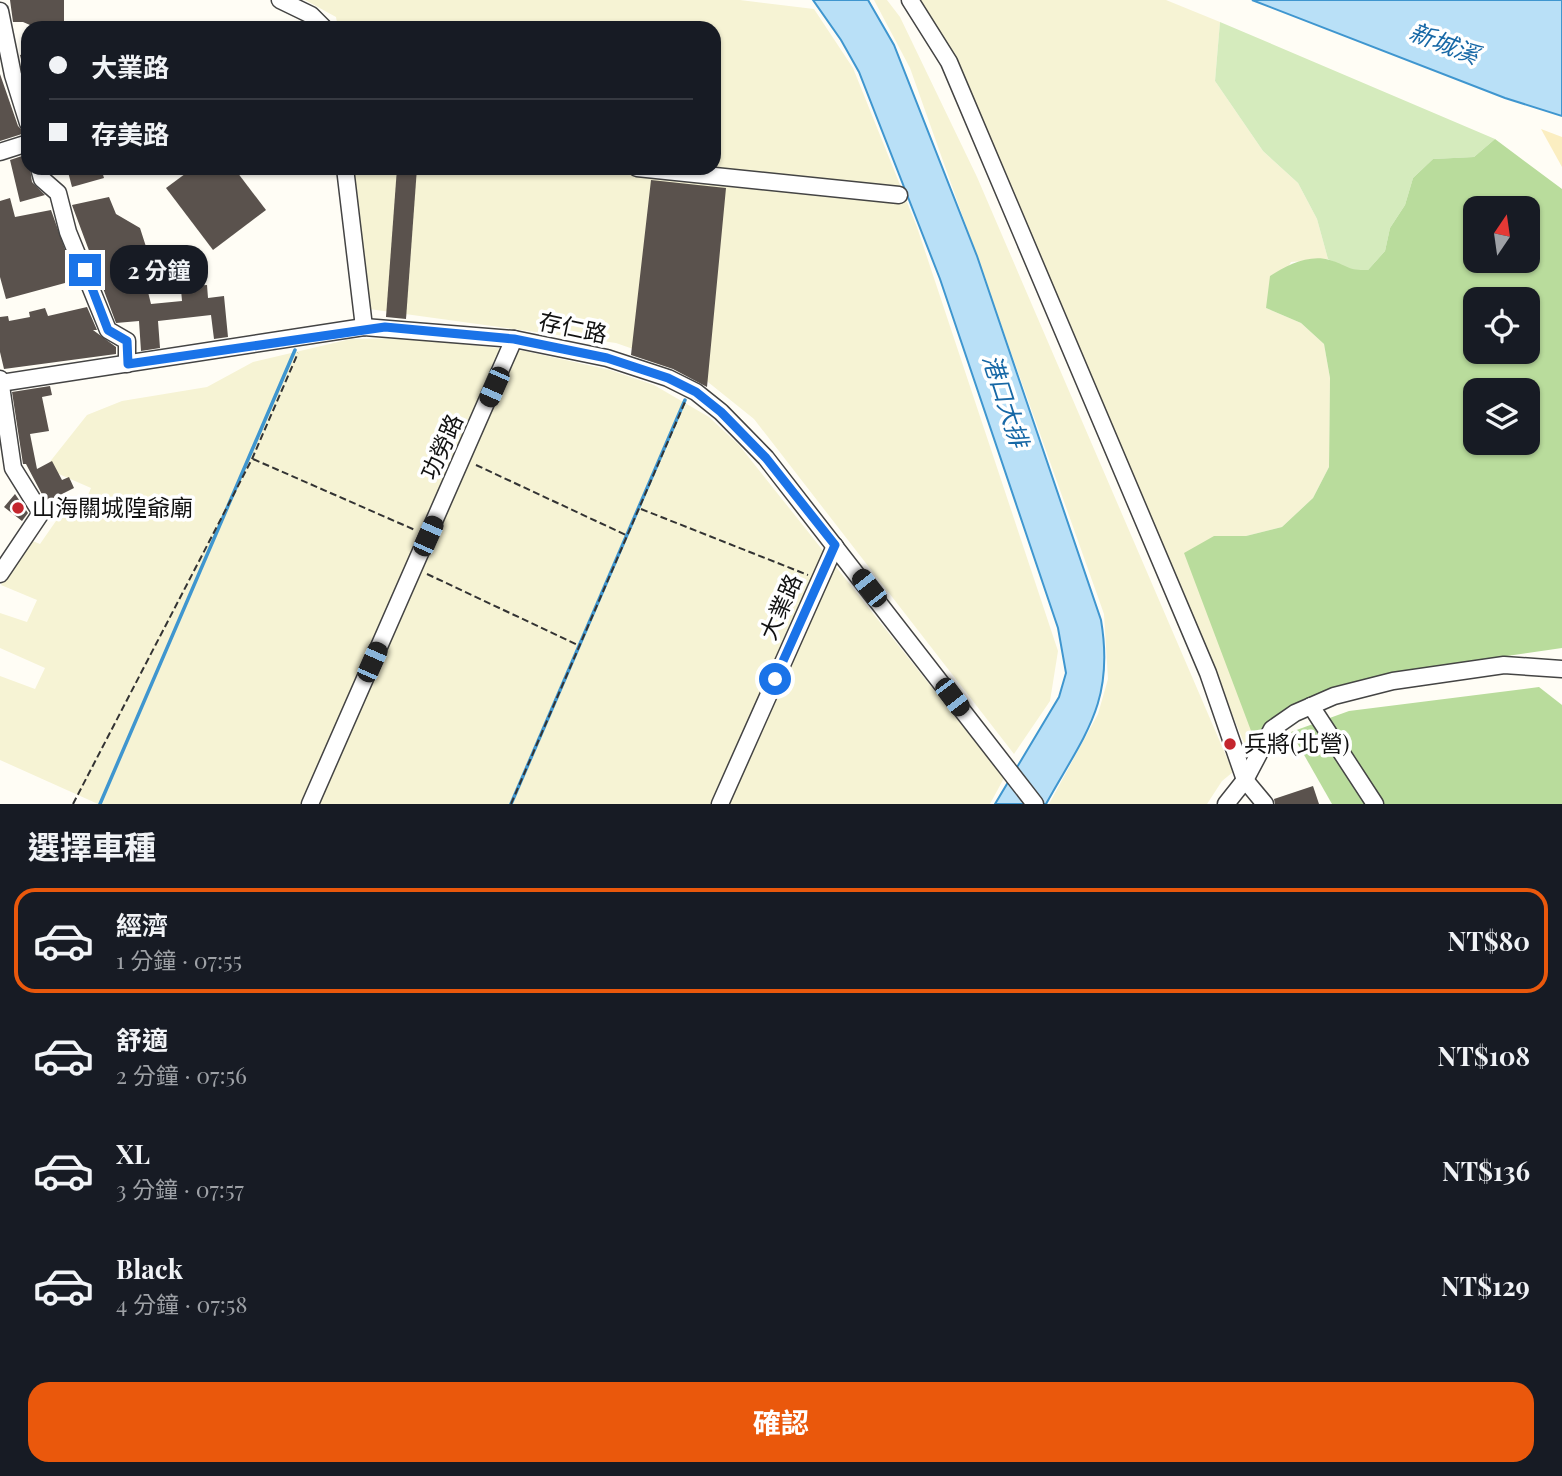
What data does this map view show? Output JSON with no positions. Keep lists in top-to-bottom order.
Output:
{
  "streets": {
    "street": ["存仁路", "功勞路", "大業路"]
  },
  "crossings": [
    ["存仁路", "功勞路"],
    ["存仁路", "大業路"]
  ],
  "water": ["新城溪", "港口大排"],
  "places": ["山海關城隍爺廟", "兵將(北營)"],
  "north": "top",
  "page": {
    "banner": ["大業路", "存美路"],
    "bubble": "2 分鐘",
    "heading": "選擇車種",
    "list": [
      {
        "name": "經濟",
        "note": "1 分鐘 · 07:55",
        "value": "NT$80"
      },
      {
        "name": "舒適",
        "note": "2 分鐘 · 07:56",
        "value": "NT$108"
      },
      {
        "name": "XL",
        "note": "3 分鐘 · 07:57",
        "value": "NT$136"
      },
      {
        "name": "Black",
        "note": "4 分鐘 · 07:58",
        "value": "NT$129"
      }
    ],
    "buttons": "確認"
  }
}
